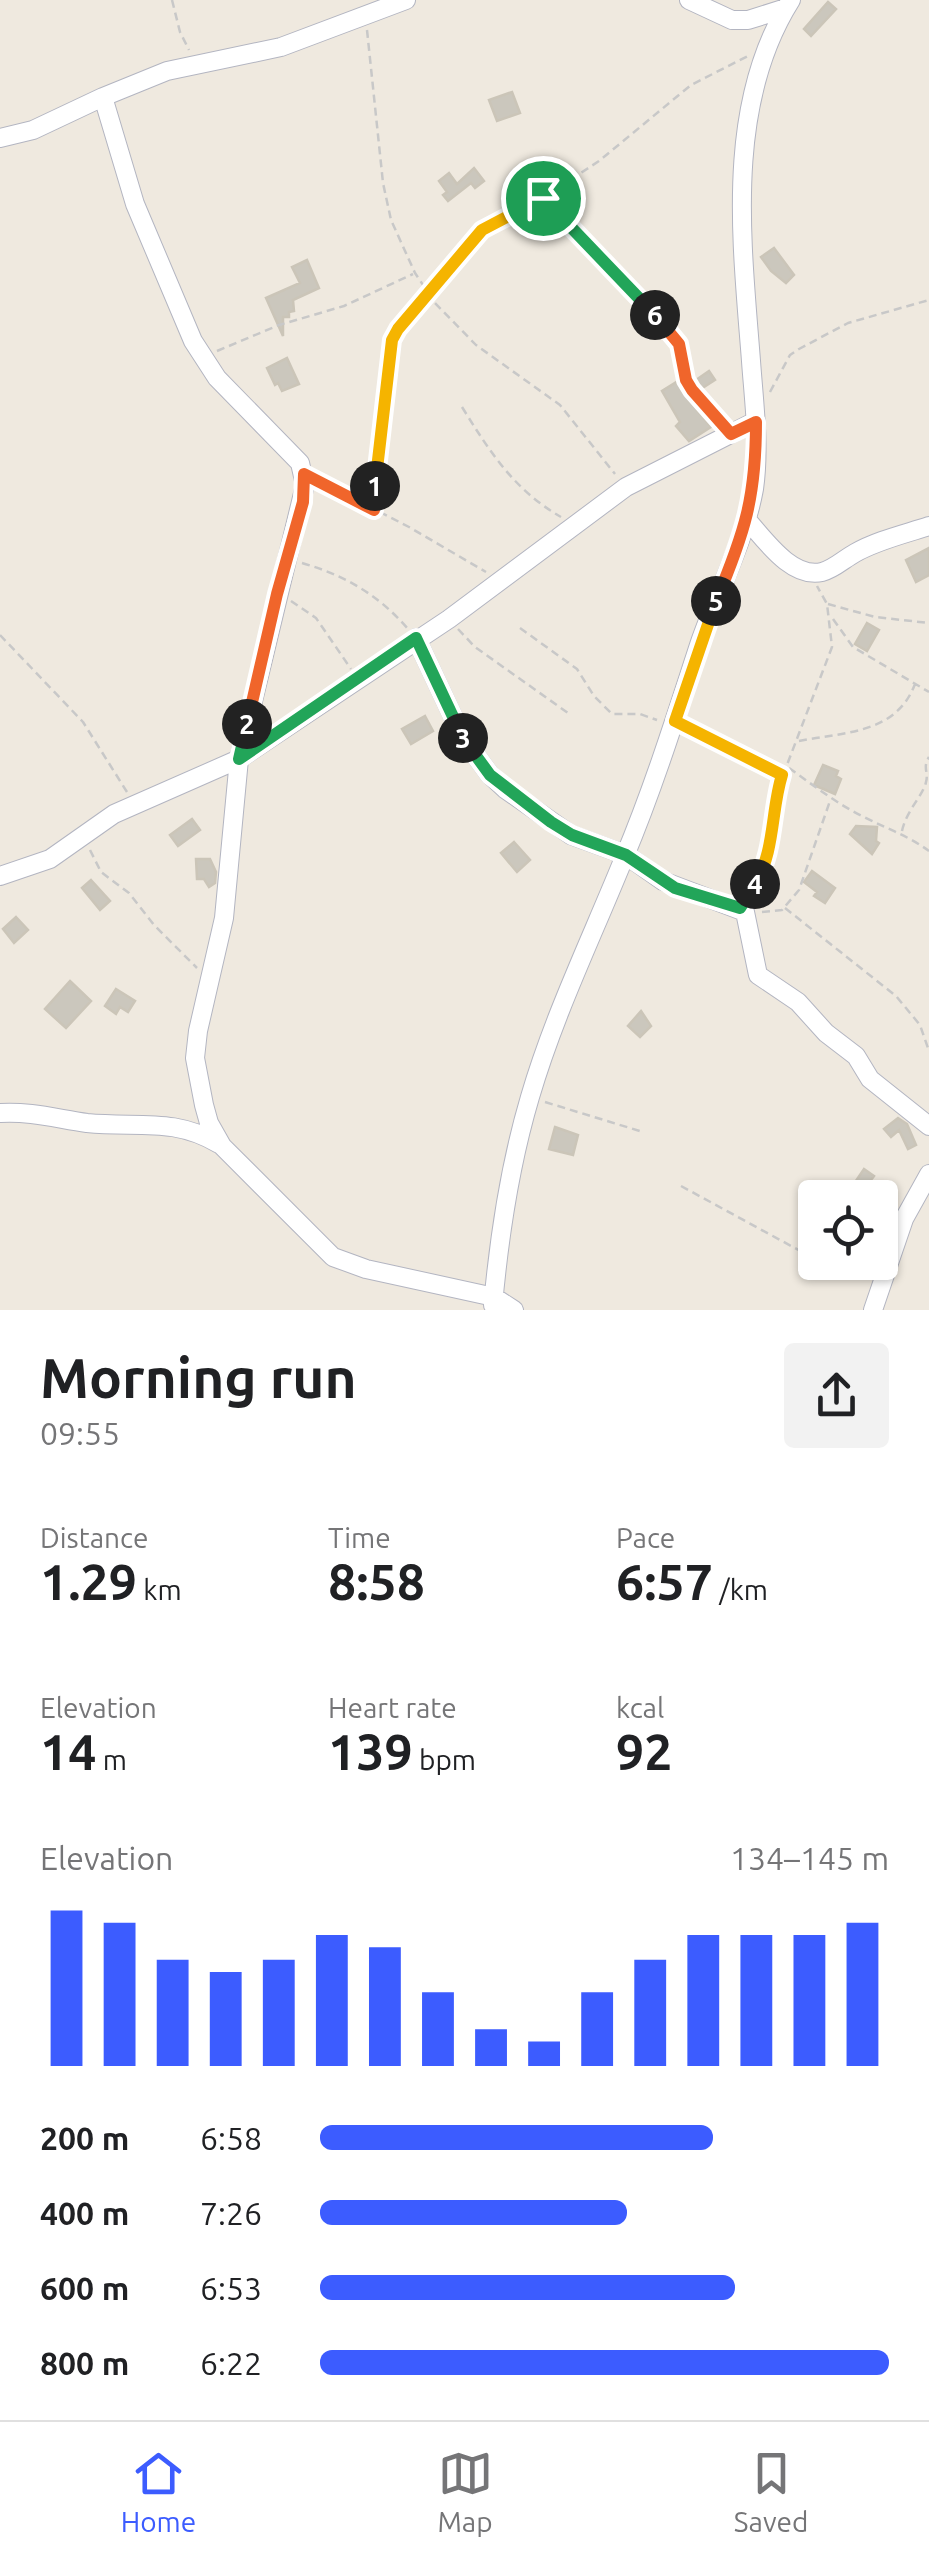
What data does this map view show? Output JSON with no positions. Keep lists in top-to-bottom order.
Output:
{
  "page": {
    "pins": [
      "6",
      "1",
      "5",
      "2",
      "3",
      "4"
    ],
    "heading": ["Morning run", "09:55"],
    "stats": [
      ["Distance", "1.29 km"],
      ["Time", "8:58"],
      ["Pace", "6:57 /km"],
      ["Elevation", "14 m"],
      ["Heart rate", "139 bpm"],
      ["kcal", "92"]
    ],
    "chart": ["Elevation", "134–145 m"],
    "list": [
      {
        "name": "200 m",
        "note": "6:58"
      },
      {
        "name": "400 m",
        "note": "7:26"
      },
      {
        "name": "600 m",
        "note": "6:53"
      },
      {
        "name": "800 m",
        "note": "6:22"
      }
    ],
    "tabs": ["Home", "Map", "Saved"]
  }
}
